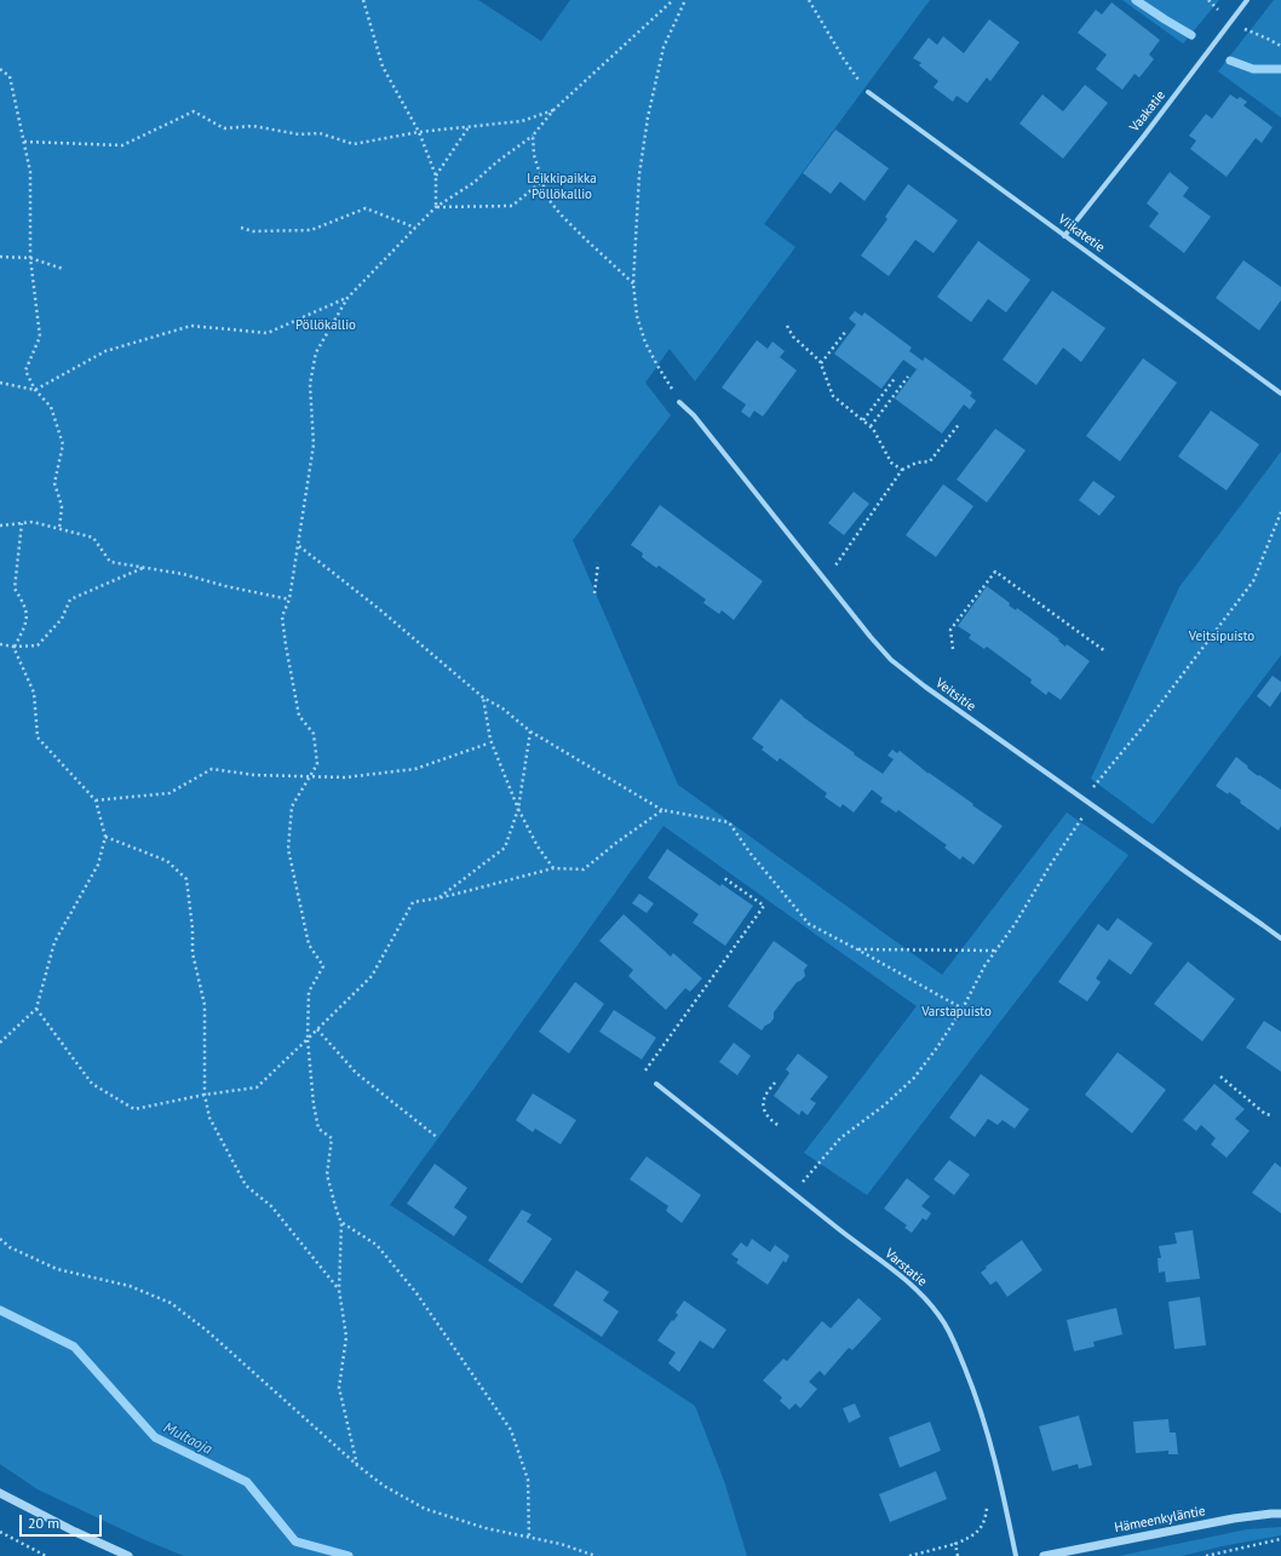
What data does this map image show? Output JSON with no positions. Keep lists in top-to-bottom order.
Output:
{
  "streets": {
    "street": [
      "Vaakatie",
      "Viikatetie",
      "Veitsitie",
      "Varstatie",
      "Hämeenkyläntie"
    ]
  },
  "crossings": [
    ["Vaakatie", "Viikatetie"]
  ],
  "water": ["Multaoja"],
  "parks": [
    "Leikkipaikka Pöllökallio",
    "Pöllökallio",
    "Veitsipuisto",
    "Varstapuisto"
  ],
  "scale_bar": "20 m"
}
